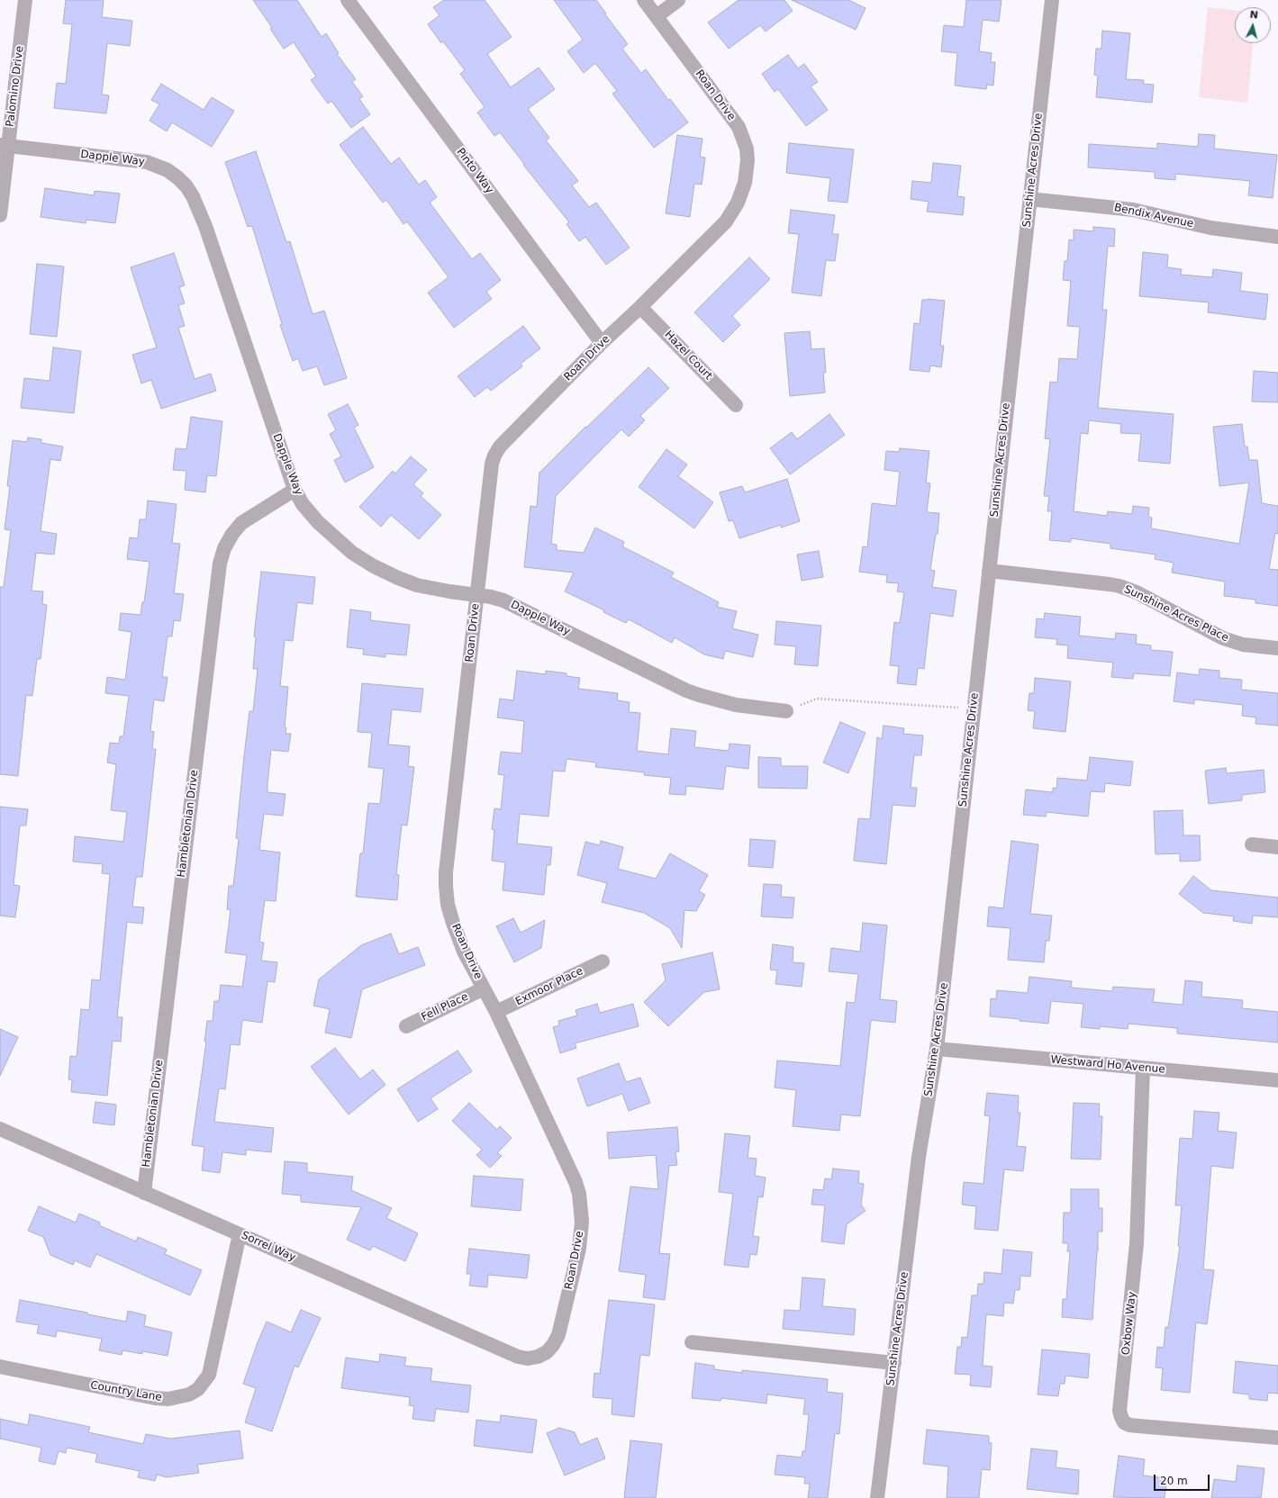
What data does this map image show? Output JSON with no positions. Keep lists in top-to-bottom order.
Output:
{
  "streets": {
    "street": [
      "Palomino Drive",
      "Roan Drive",
      "Dapple Way",
      "Sunshine Acres Drive",
      "Pinto Way",
      "Bendix Avenue",
      "Hazel Court",
      "Sunshine Acres Place",
      "Hambletonian Drive",
      "Exmoor Place",
      "Fell Place",
      "Westward Ho Avenue",
      "Sorrel Way",
      "Oxbow Way",
      "Country Lane"
    ]
  },
  "crossings": [
    ["Palomino Drive", "Dapple Way"],
    ["Roan Drive", "Dapple Way"],
    ["Roan Drive", "Pinto Way"],
    ["Roan Drive", "Hazel Court"],
    ["Roan Drive", "Exmoor Place"],
    ["Roan Drive", "Fell Place"],
    ["Roan Drive", "Sorrel Way"],
    ["Dapple Way", "Hambletonian Drive"],
    ["Sunshine Acres Drive", "Bendix Avenue"],
    ["Sunshine Acres Drive", "Sunshine Acres Place"],
    ["Sunshine Acres Drive", "Westward Ho Avenue"],
    ["Hambletonian Drive", "Sorrel Way"],
    ["Westward Ho Avenue", "Oxbow Way"],
    ["Sorrel Way", "Country Lane"]
  ],
  "scale_bar": "20 m",
  "north": "top"
}
